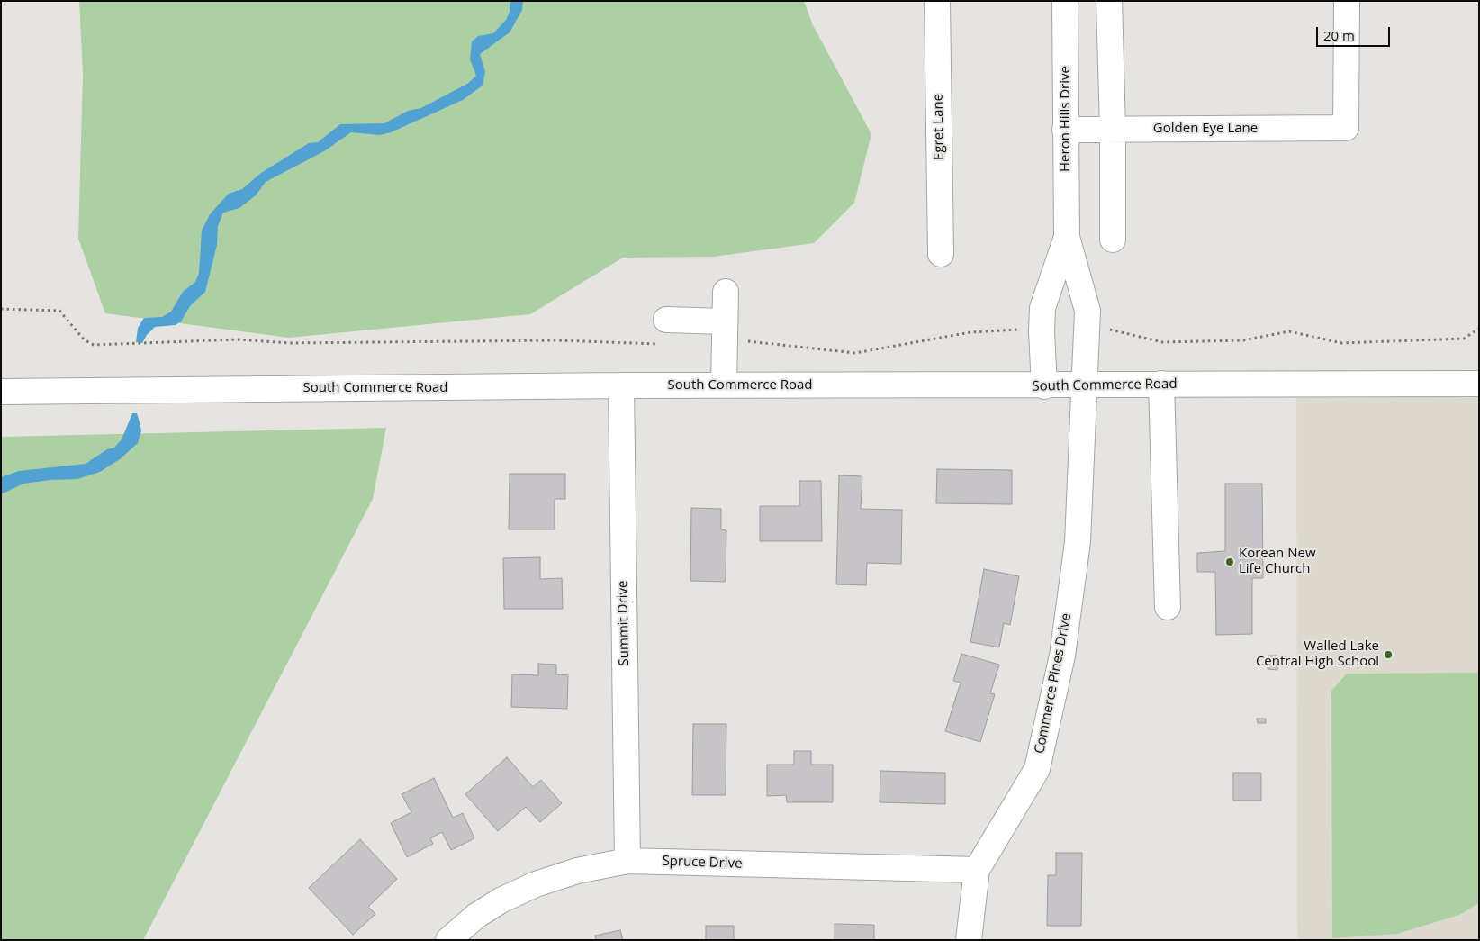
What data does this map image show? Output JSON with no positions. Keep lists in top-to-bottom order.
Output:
{
  "streets": {
    "street": [
      "Heron Hills Drive",
      "Egret Lane",
      "Golden Eye Lane",
      "South Commerce Road",
      "Summit Drive",
      "Commerce Pines Drive",
      "Spruce Drive"
    ]
  },
  "crossings": [
    ["Heron Hills Drive", "Golden Eye Lane"],
    ["Heron Hills Drive", "South Commerce Road"],
    ["Heron Hills Drive", "Commerce Pines Drive"],
    ["South Commerce Road", "Summit Drive"],
    ["South Commerce Road", "Commerce Pines Drive"],
    ["Summit Drive", "Spruce Drive"],
    ["Commerce Pines Drive", "Spruce Drive"]
  ],
  "places": ["Korean New Life Church", "Walled Lake Central High School"],
  "scale_bar": "20 m"
}
